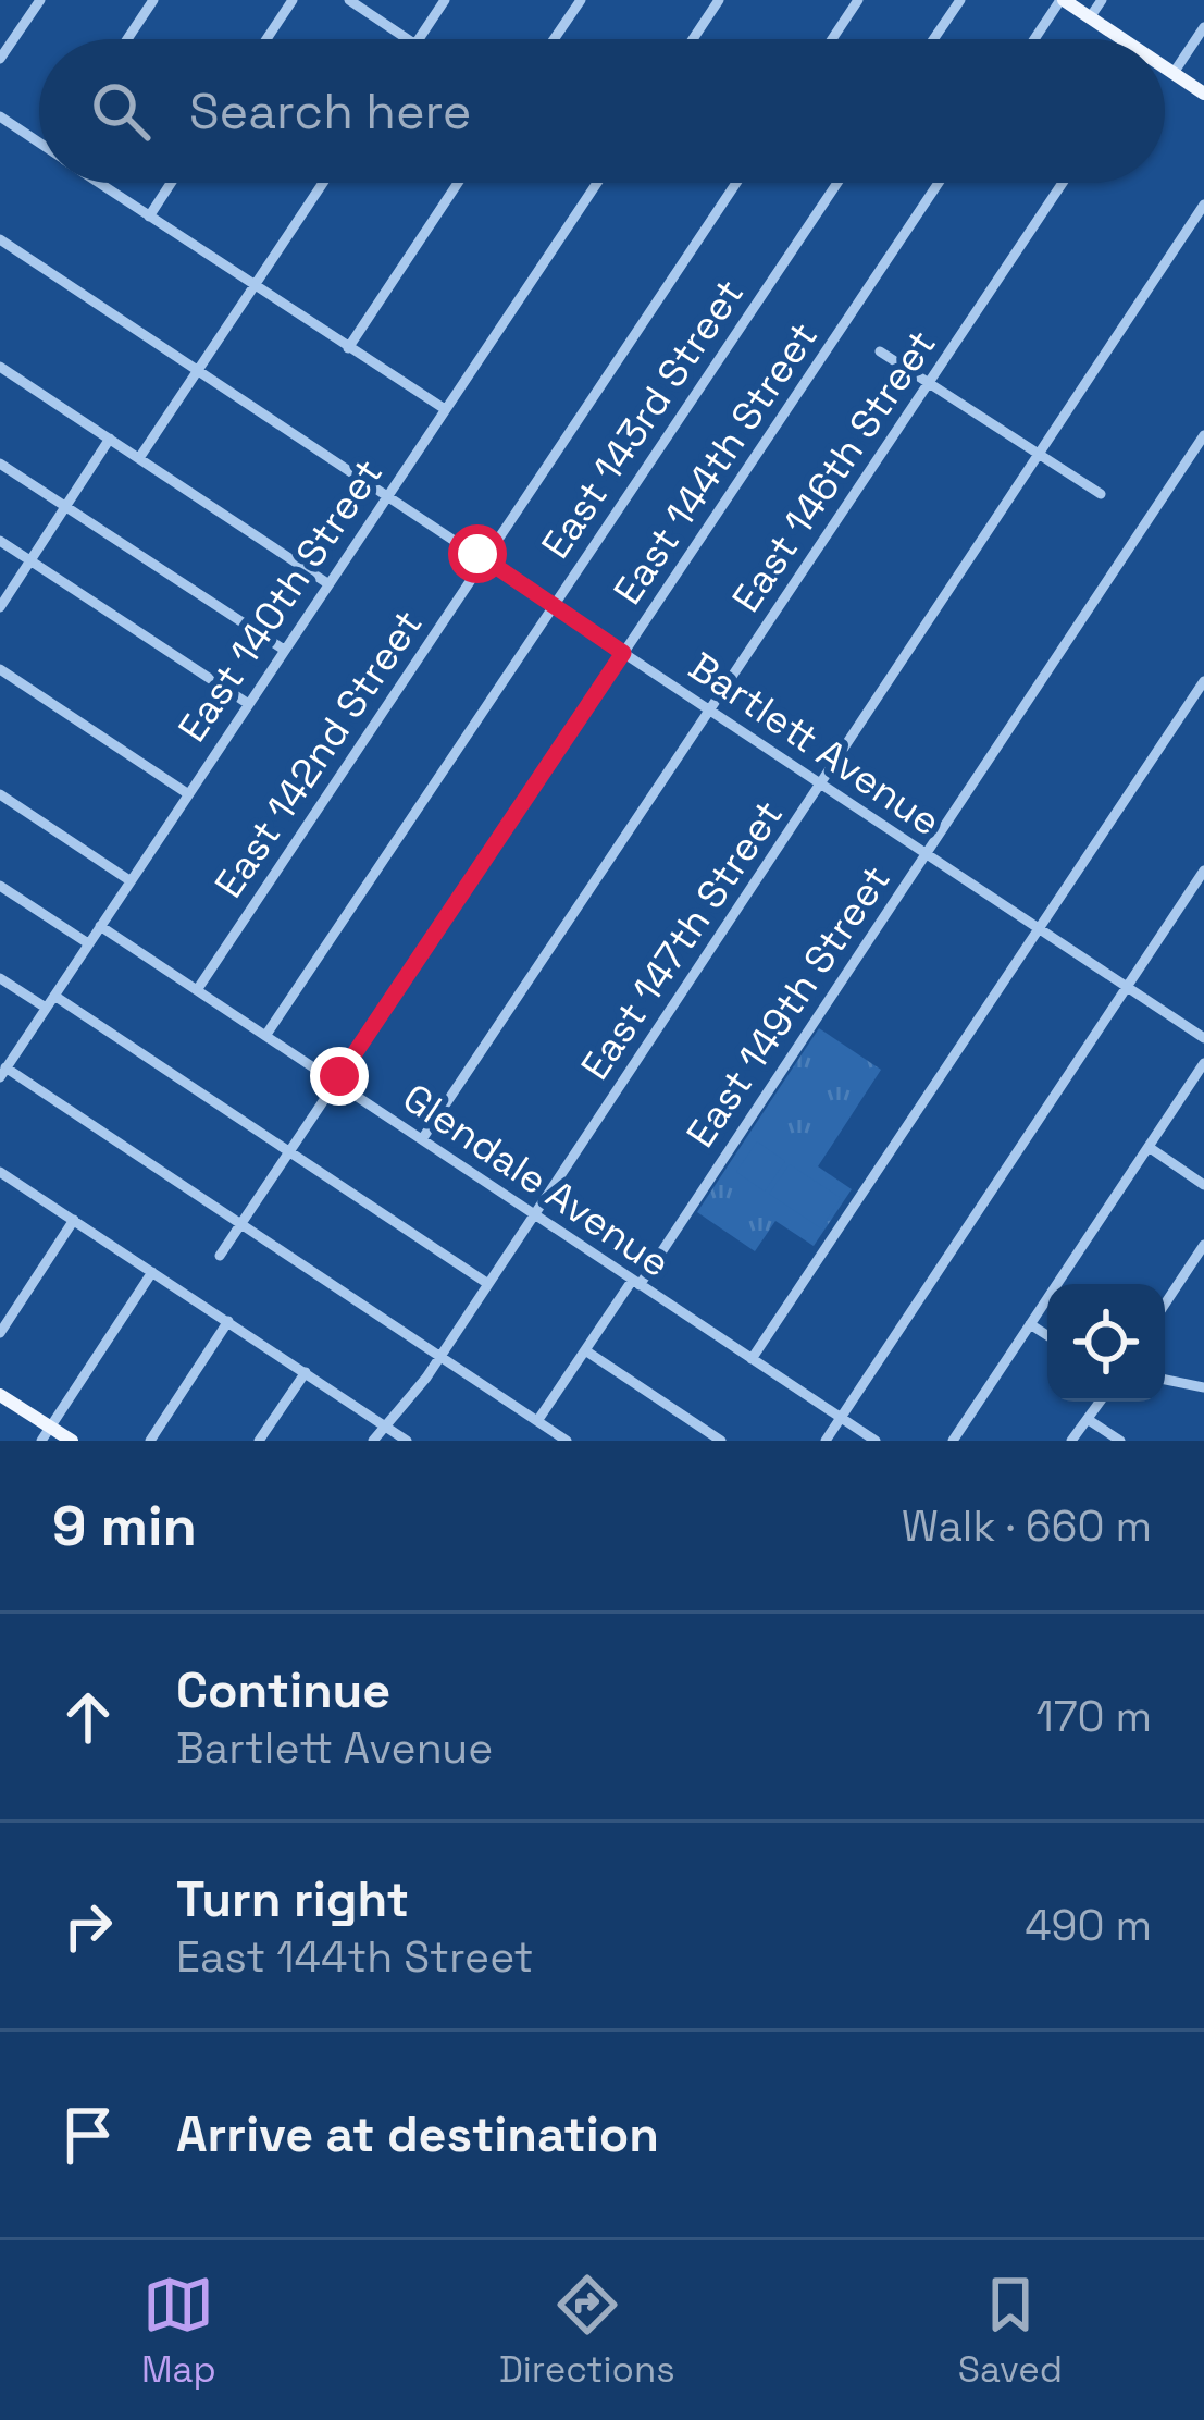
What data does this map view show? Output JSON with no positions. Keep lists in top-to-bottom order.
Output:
{
  "streets": {
    "street": [
      "East 143rd Street",
      "East 144th Street",
      "East 146th Street",
      "East 140th Street",
      "Bartlett Avenue",
      "East 142nd Street",
      "East 147th Street",
      "East 149th Street",
      "Glendale Avenue"
    ]
  },
  "crossings": [
    ["East 143rd Street", "Bartlett Avenue"],
    ["East 143rd Street", "Glendale Avenue"],
    ["East 144th Street", "Bartlett Avenue"],
    ["East 144th Street", "Glendale Avenue"],
    ["East 146th Street", "Bartlett Avenue"],
    ["East 146th Street", "Glendale Avenue"],
    ["East 140th Street", "Bartlett Avenue"],
    ["East 140th Street", "Glendale Avenue"],
    ["Bartlett Avenue", "East 142nd Street"],
    ["Bartlett Avenue", "East 147th Street"],
    ["Bartlett Avenue", "East 149th Street"],
    ["East 142nd Street", "Glendale Avenue"],
    ["East 147th Street", "Glendale Avenue"],
    ["East 149th Street", "Glendale Avenue"]
  ],
  "page": {
    "search": "Search here",
    "heading": ["9 min", "Walk · 660 m"],
    "list": [
      ["Continue", "Bartlett Avenue", "170 m"],
      ["Turn right", "East 144th Street", "490 m"],
      "Arrive at destination"
    ],
    "nav": ["Map", "Directions", "Saved"]
  }
}
